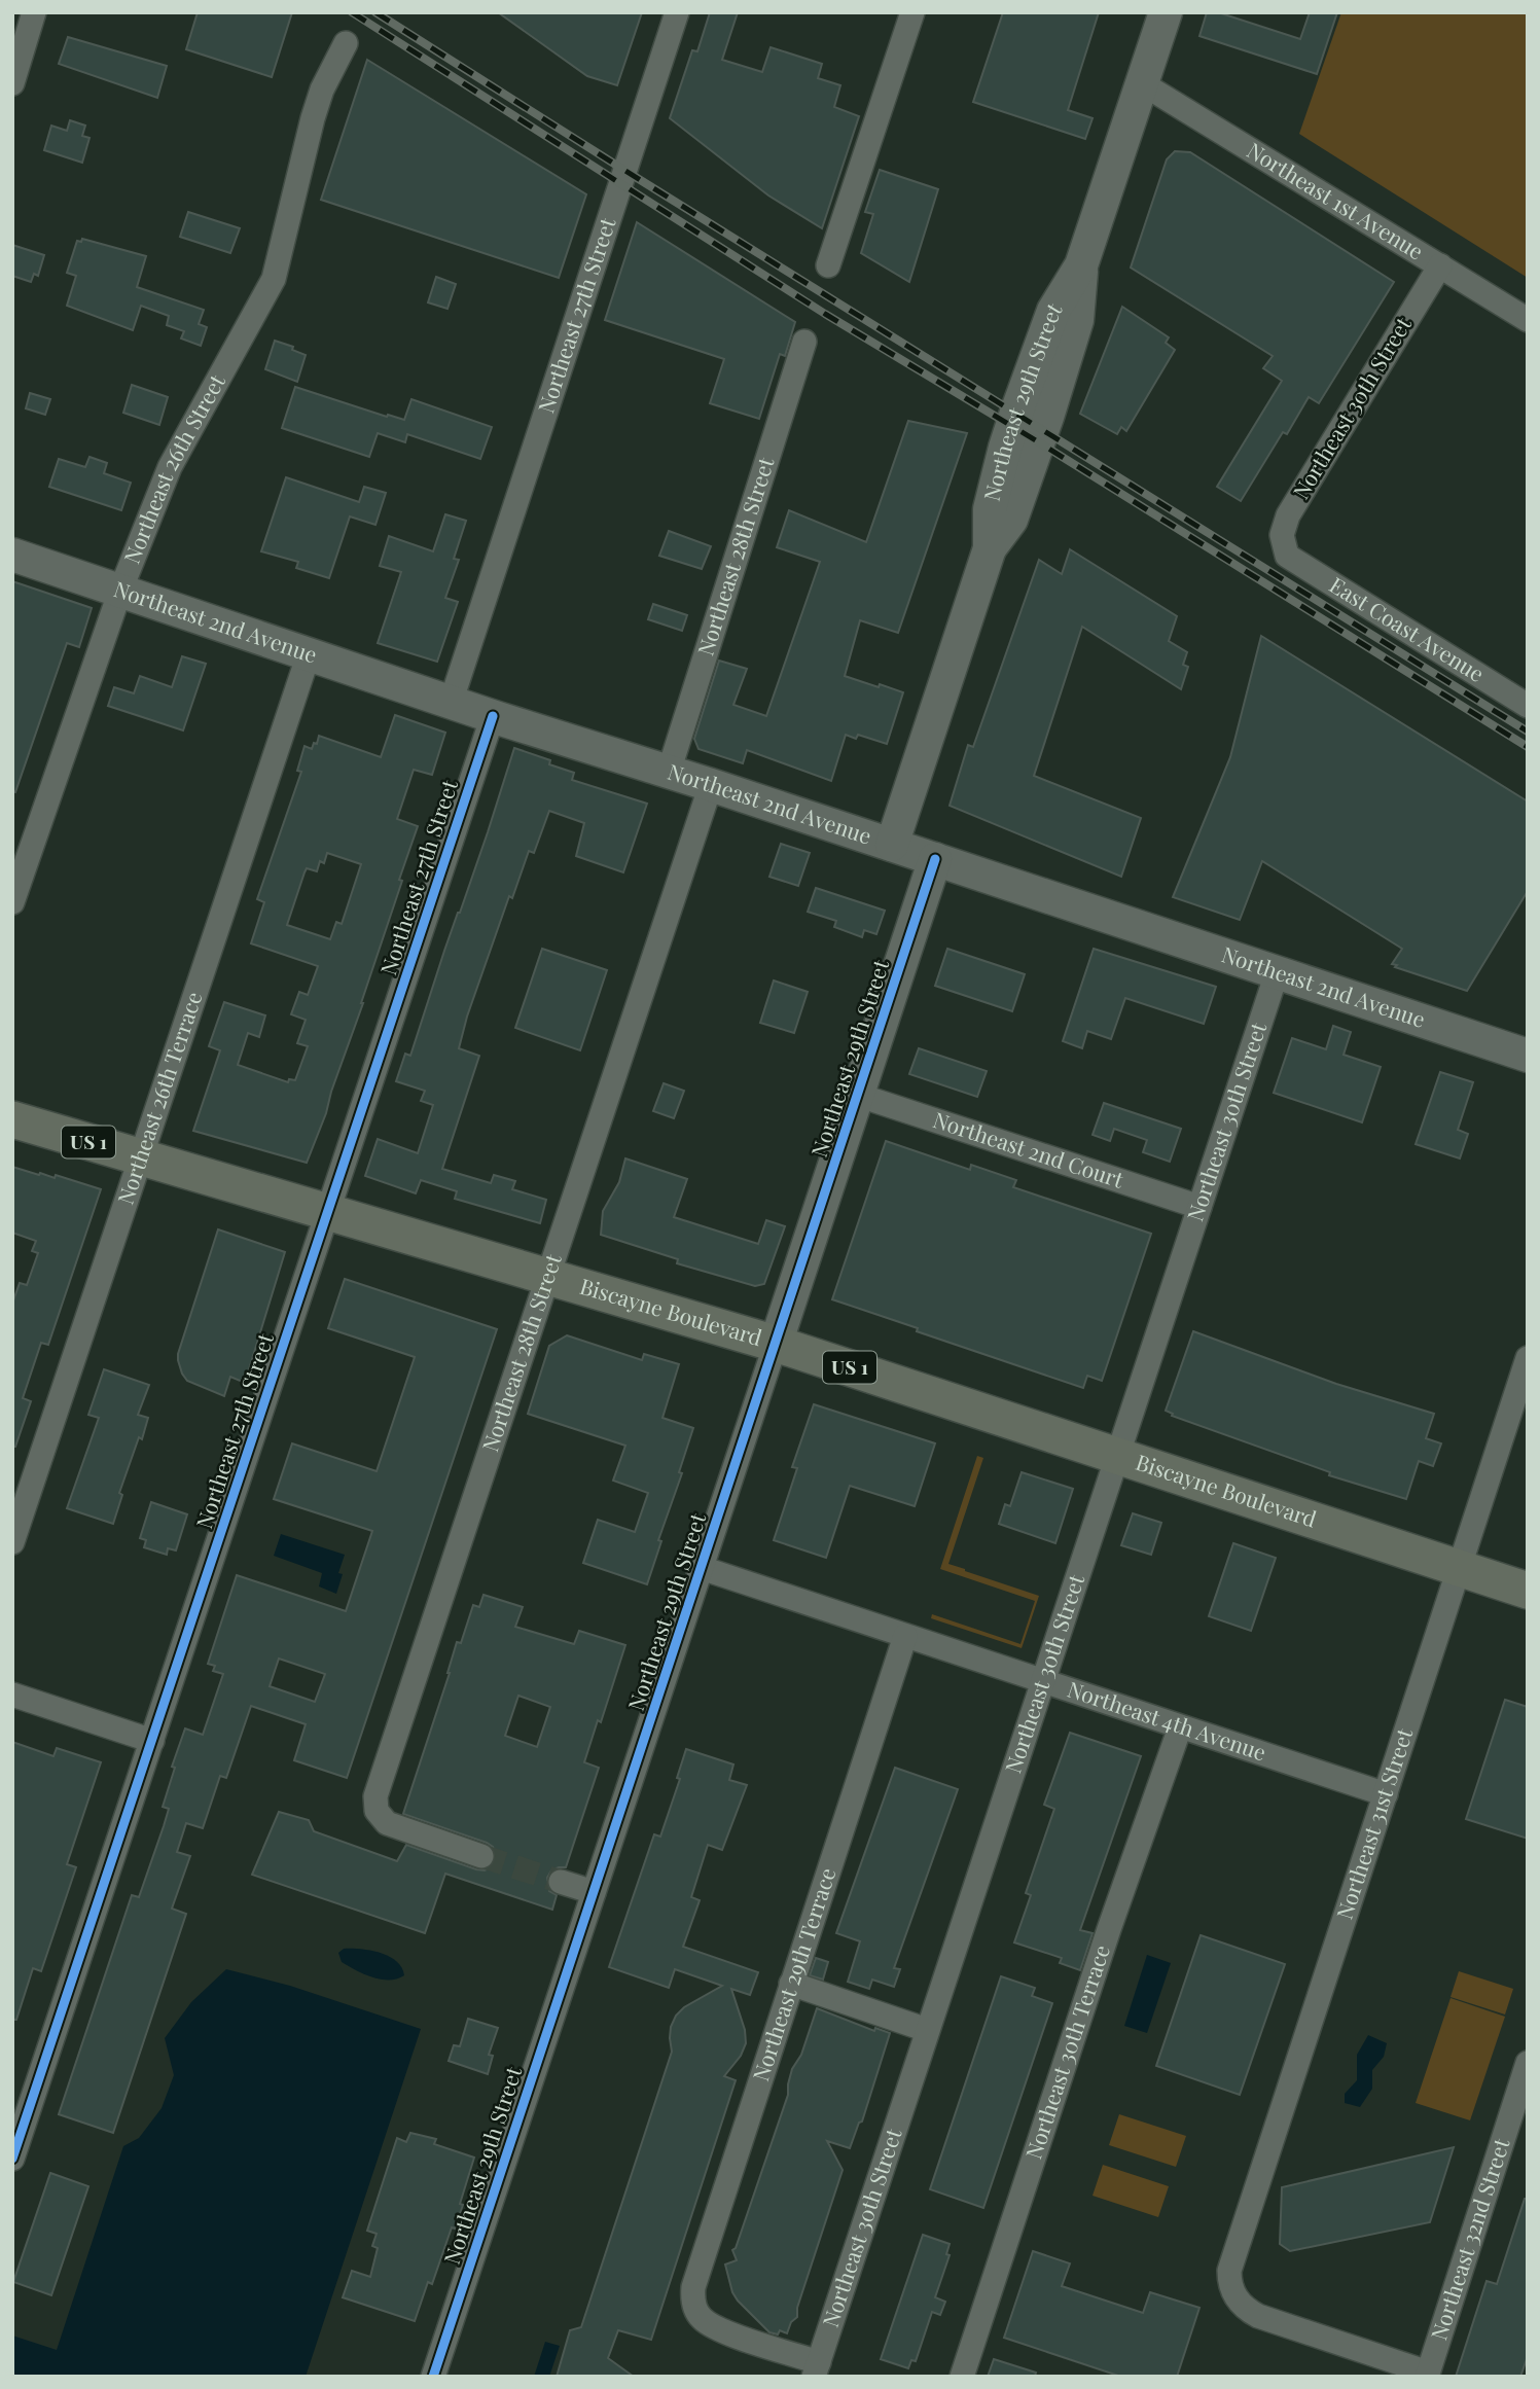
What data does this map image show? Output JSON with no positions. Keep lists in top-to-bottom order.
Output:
{
  "streets": {
    "main road": [
      "Northeast 29th Street",
      "Northeast 2nd Avenue",
      "US 1",
      "Biscayne Boulevard"
    ],
    "street": [
      "Northeast 1st Avenue",
      "Northeast 27th Street",
      "Northeast 30th Street",
      "Northeast 26th Street",
      "Northeast 28th Street",
      "East Coast Avenue",
      "Northeast 26th Terrace",
      "Northeast 2nd Court",
      "Northeast 4th Avenue",
      "Northeast 31st Street",
      "Northeast 29th Terrace",
      "Northeast 30th Terrace",
      "Northeast 32nd Street"
    ]
  },
  "crossings": [
    ["Northeast 1st Avenue", "Northeast 29th Street"],
    ["Northeast 1st Avenue", "Northeast 30th Street"],
    ["Northeast 27th Street", "Northeast 2nd Avenue"],
    ["Northeast 27th Street", "Biscayne Boulevard"],
    ["Northeast 29th Street", "Northeast 2nd Avenue"],
    ["Northeast 29th Street", "Northeast 2nd Court"],
    ["Northeast 29th Street", "Biscayne Boulevard"],
    ["Northeast 29th Street", "Northeast 4th Avenue"],
    ["Northeast 30th Street", "Northeast 2nd Avenue"],
    ["Northeast 30th Street", "East Coast Avenue"],
    ["Northeast 30th Street", "Northeast 2nd Court"],
    ["Northeast 30th Street", "Biscayne Boulevard"],
    ["Northeast 30th Street", "Northeast 4th Avenue"],
    ["Northeast 30th Street", "Northeast 29th Terrace"],
    ["Northeast 26th Street", "Northeast 2nd Avenue"],
    ["Northeast 28th Street", "Northeast 2nd Avenue"],
    ["Northeast 28th Street", "Biscayne Boulevard"],
    ["Northeast 2nd Avenue", "Northeast 26th Terrace"],
    ["Northeast 26th Terrace", "Biscayne Boulevard"],
    ["Biscayne Boulevard", "Northeast 31st Street"],
    ["Northeast 4th Avenue", "Northeast 31st Street"],
    ["Northeast 4th Avenue", "Northeast 29th Terrace"],
    ["Northeast 4th Avenue", "Northeast 30th Terrace"],
    ["Northeast 31st Street", "Northeast 32nd Street"]
  ]
}
